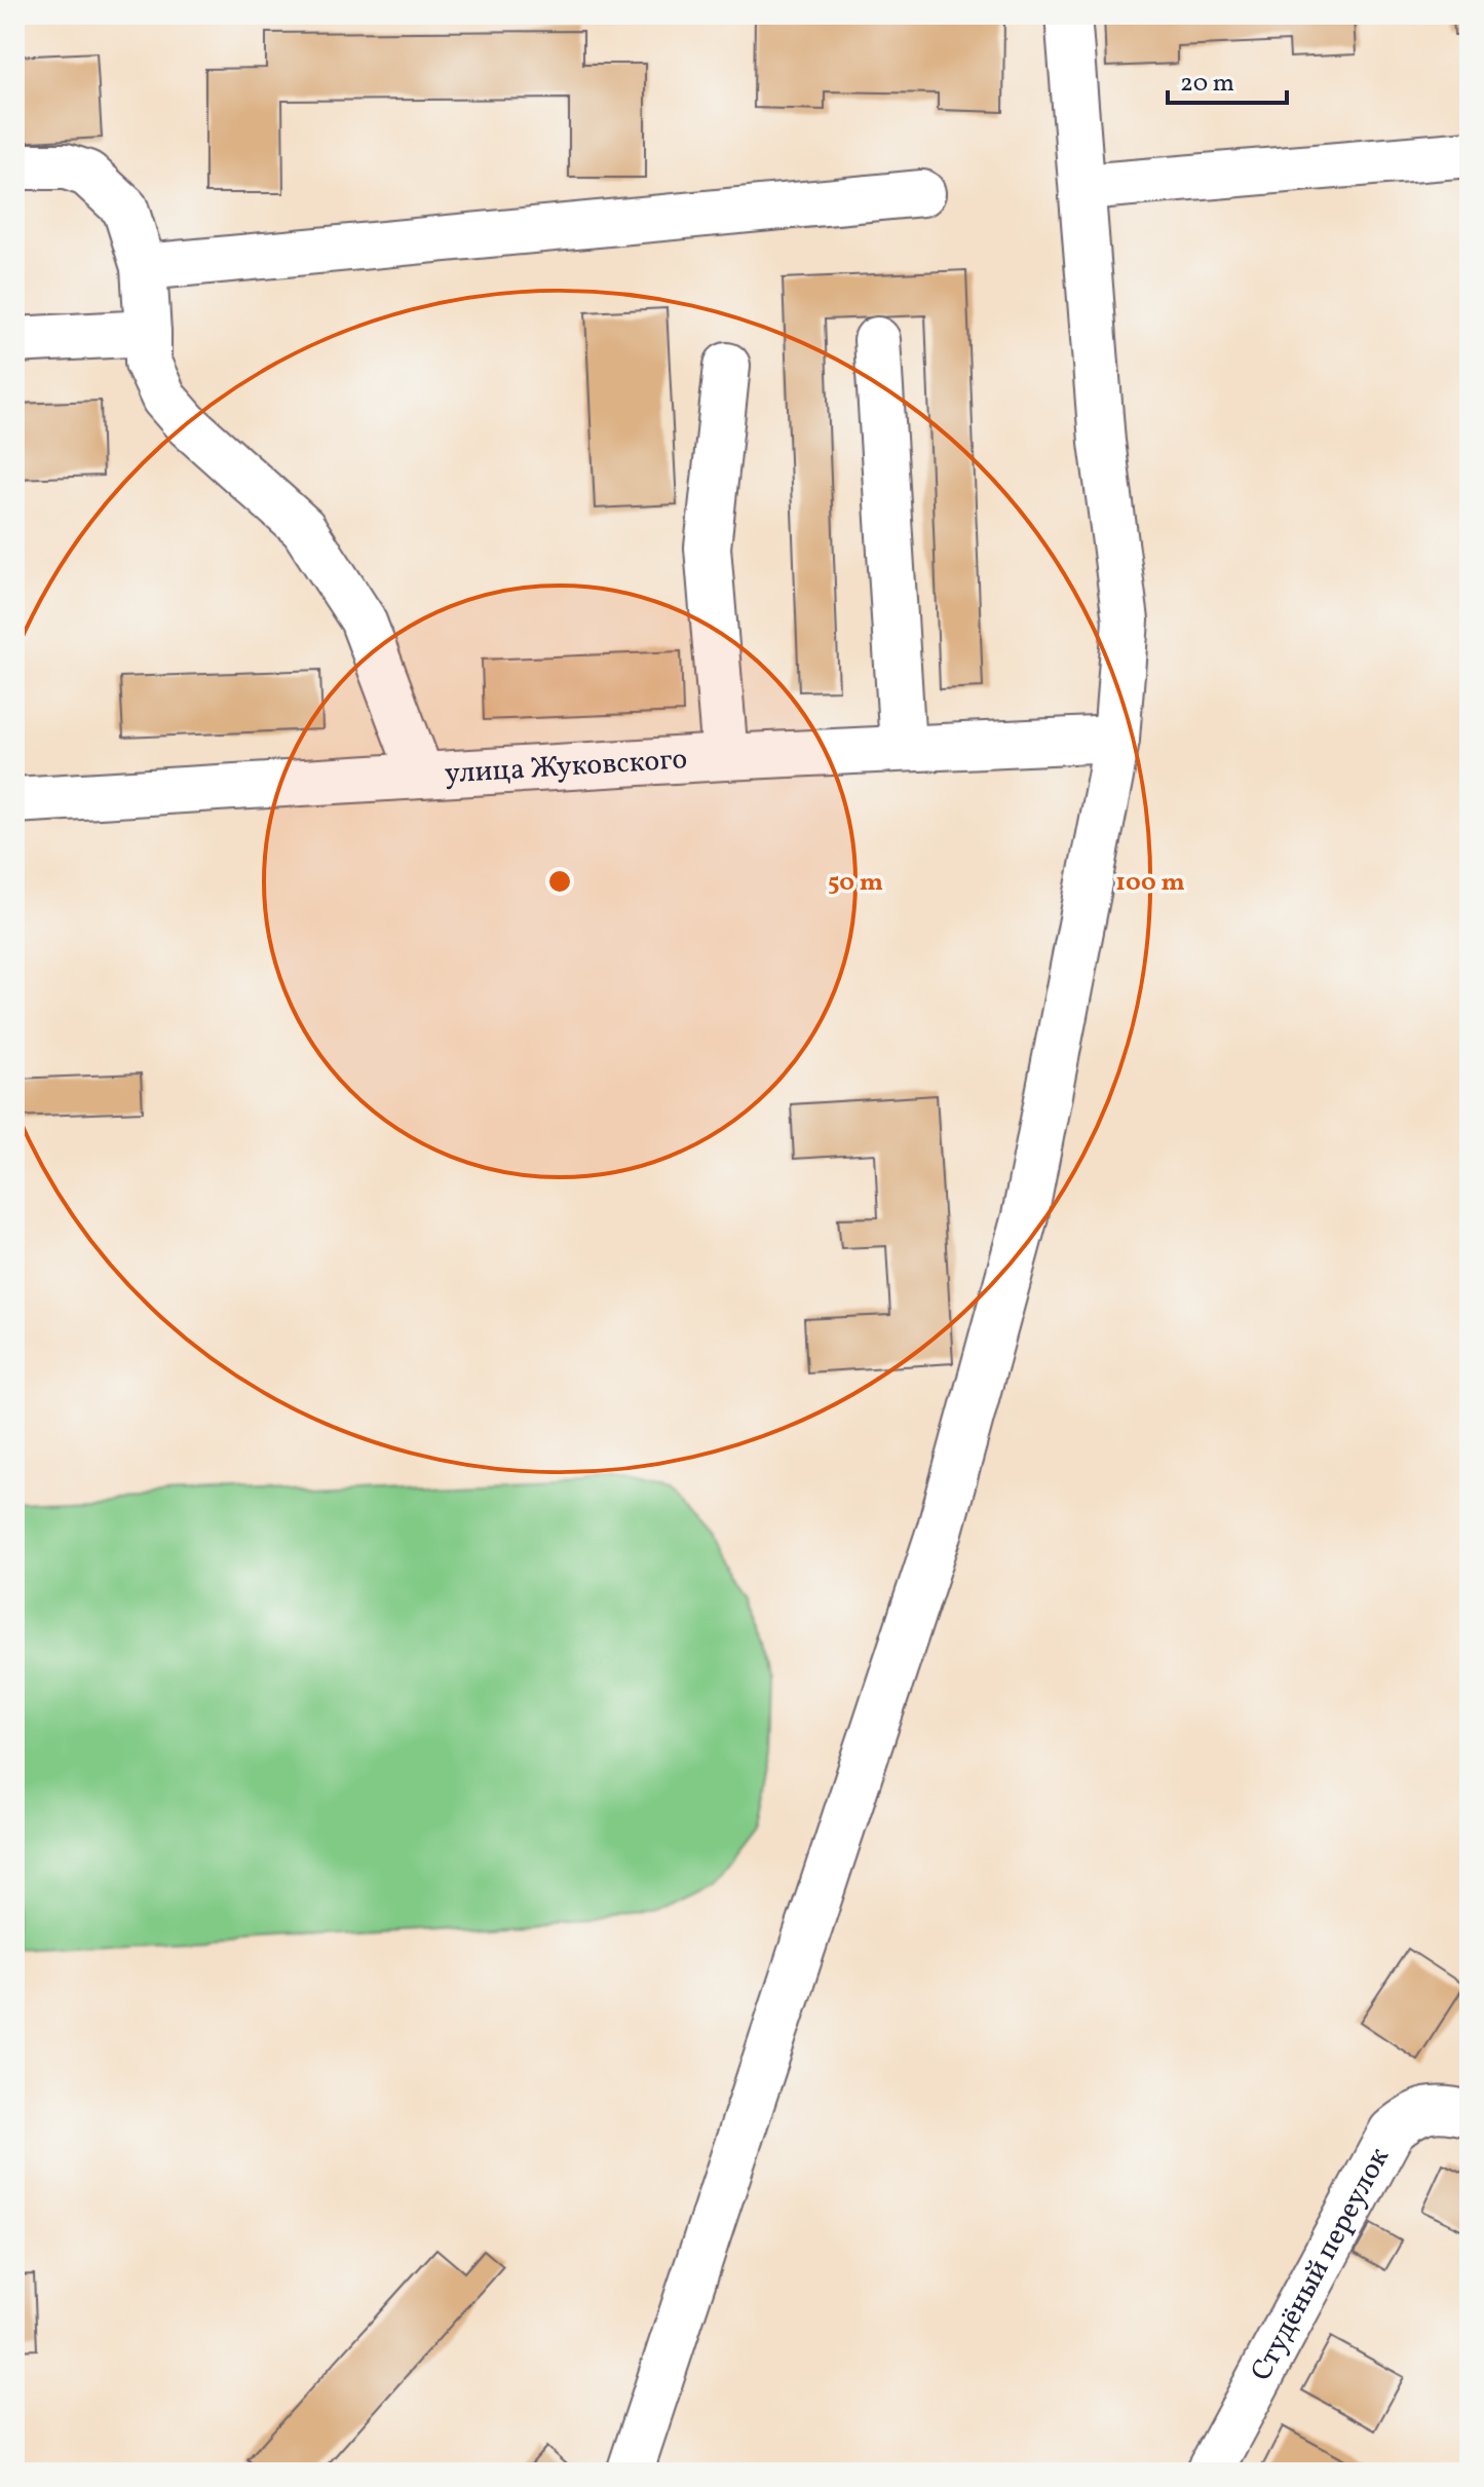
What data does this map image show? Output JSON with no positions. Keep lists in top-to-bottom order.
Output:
{
  "streets": {
    "street": ["улица Жуковского", "Студёный переулок"]
  },
  "scale_bar": "20 m",
  "rings": ["50 m", "100 m"]
}
